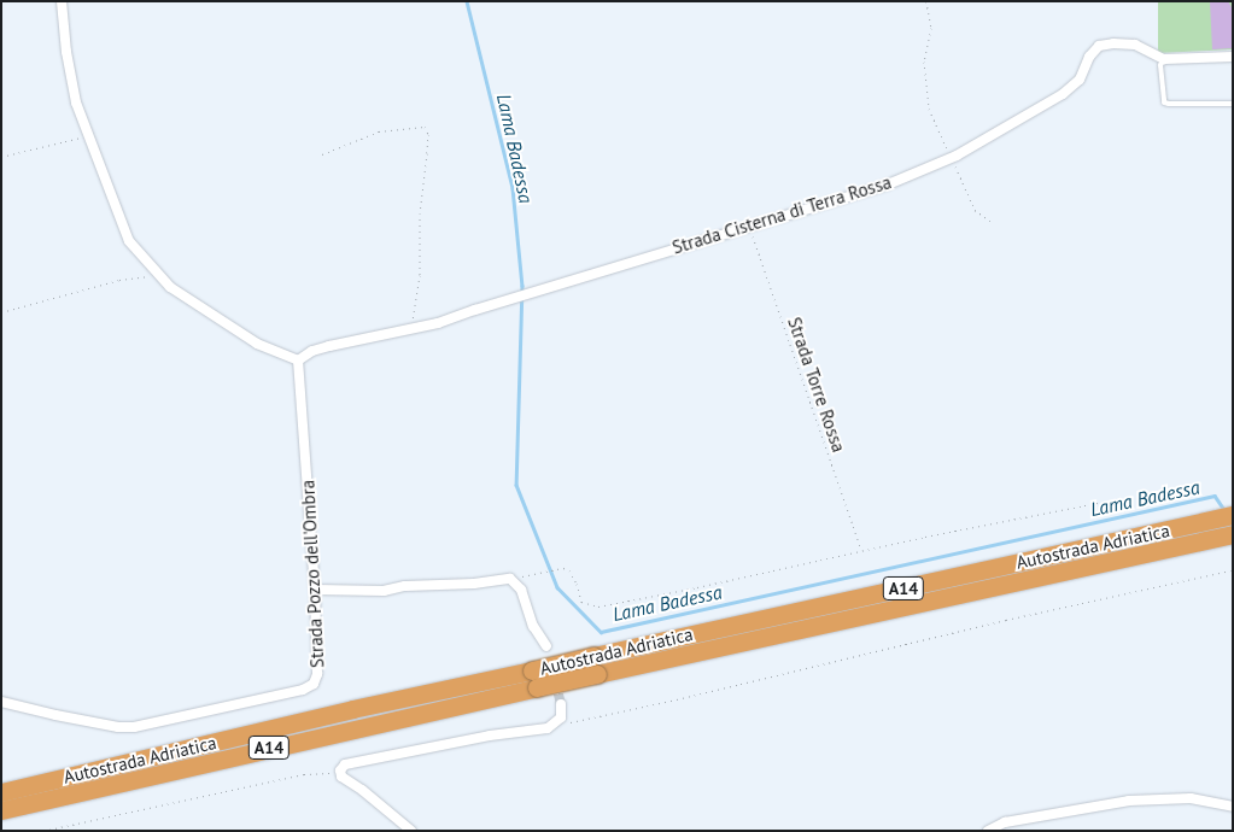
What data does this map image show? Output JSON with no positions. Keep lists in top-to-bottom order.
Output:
{
  "streets": {
    "highway": ["Autostrada Adriatica", "A14"],
    "street": ["Strada Cisterna di Terra Rossa", "Strada Pozzo dell'Ombra"],
    "path": ["Strada Torre Rossa"]
  },
  "crossings": [
    ["Strada Cisterna di Terra Rossa", "Strada Torre Rossa"],
    ["Strada Cisterna di Terra Rossa", "Strada Pozzo dell'Ombra"]
  ],
  "water": ["Lama Badessa"]
}
